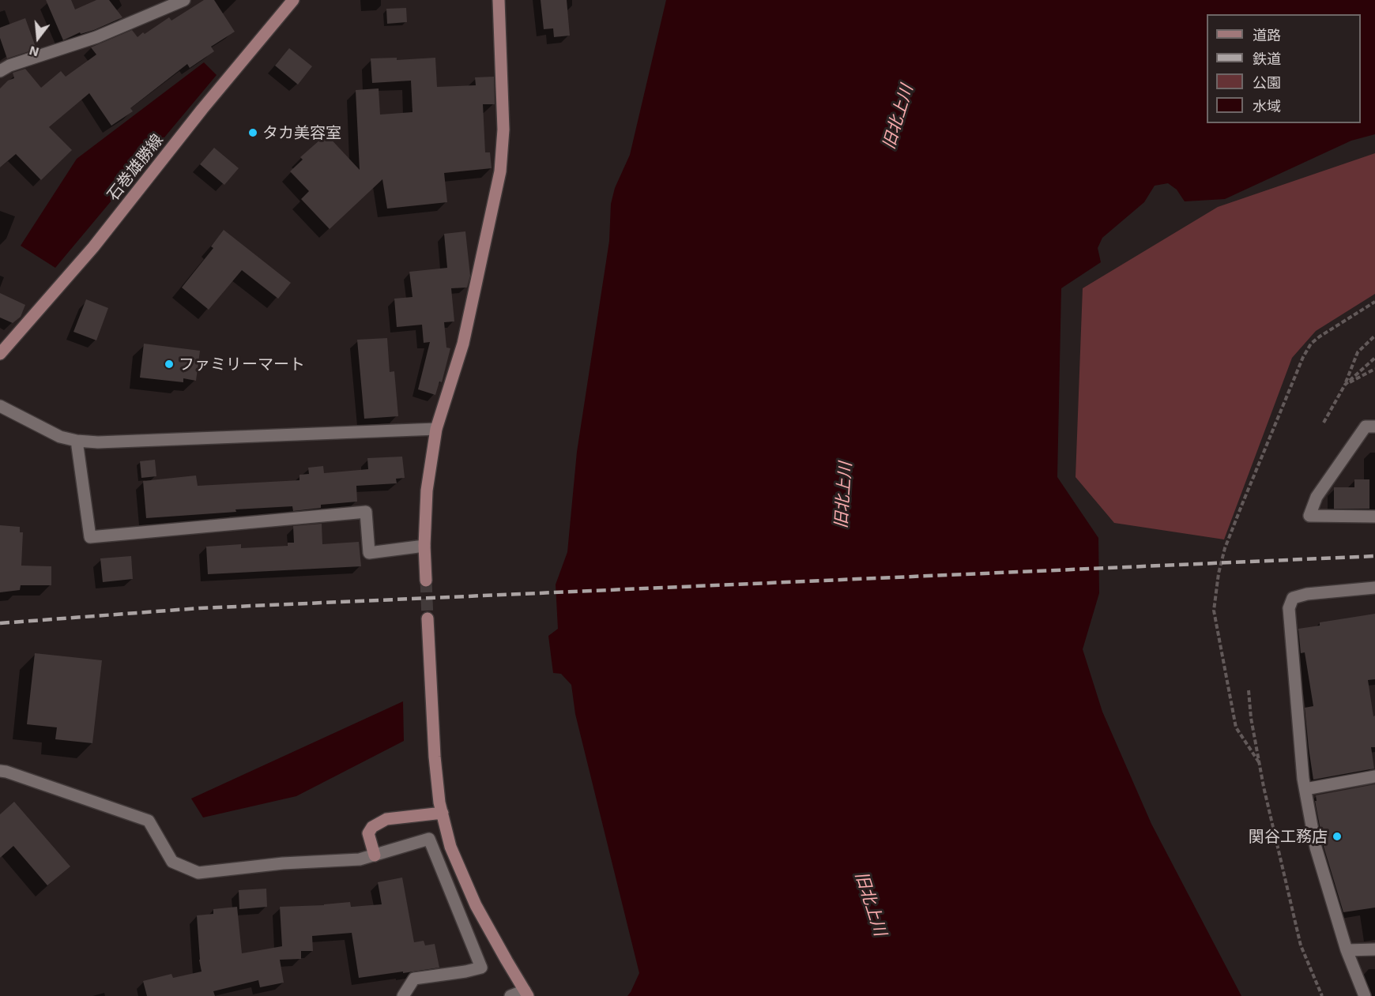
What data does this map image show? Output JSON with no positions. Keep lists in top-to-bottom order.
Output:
{
  "streets": {
    "street": ["石巻雄勝線"]
  },
  "water": ["旧北上川"],
  "places": ["タカ美容室", "ファミリーマート", "関谷工務店"],
  "legend": [
    "道路",
    "鉄道",
    "公園",
    "水域"
  ],
  "north": "bottom"
}
